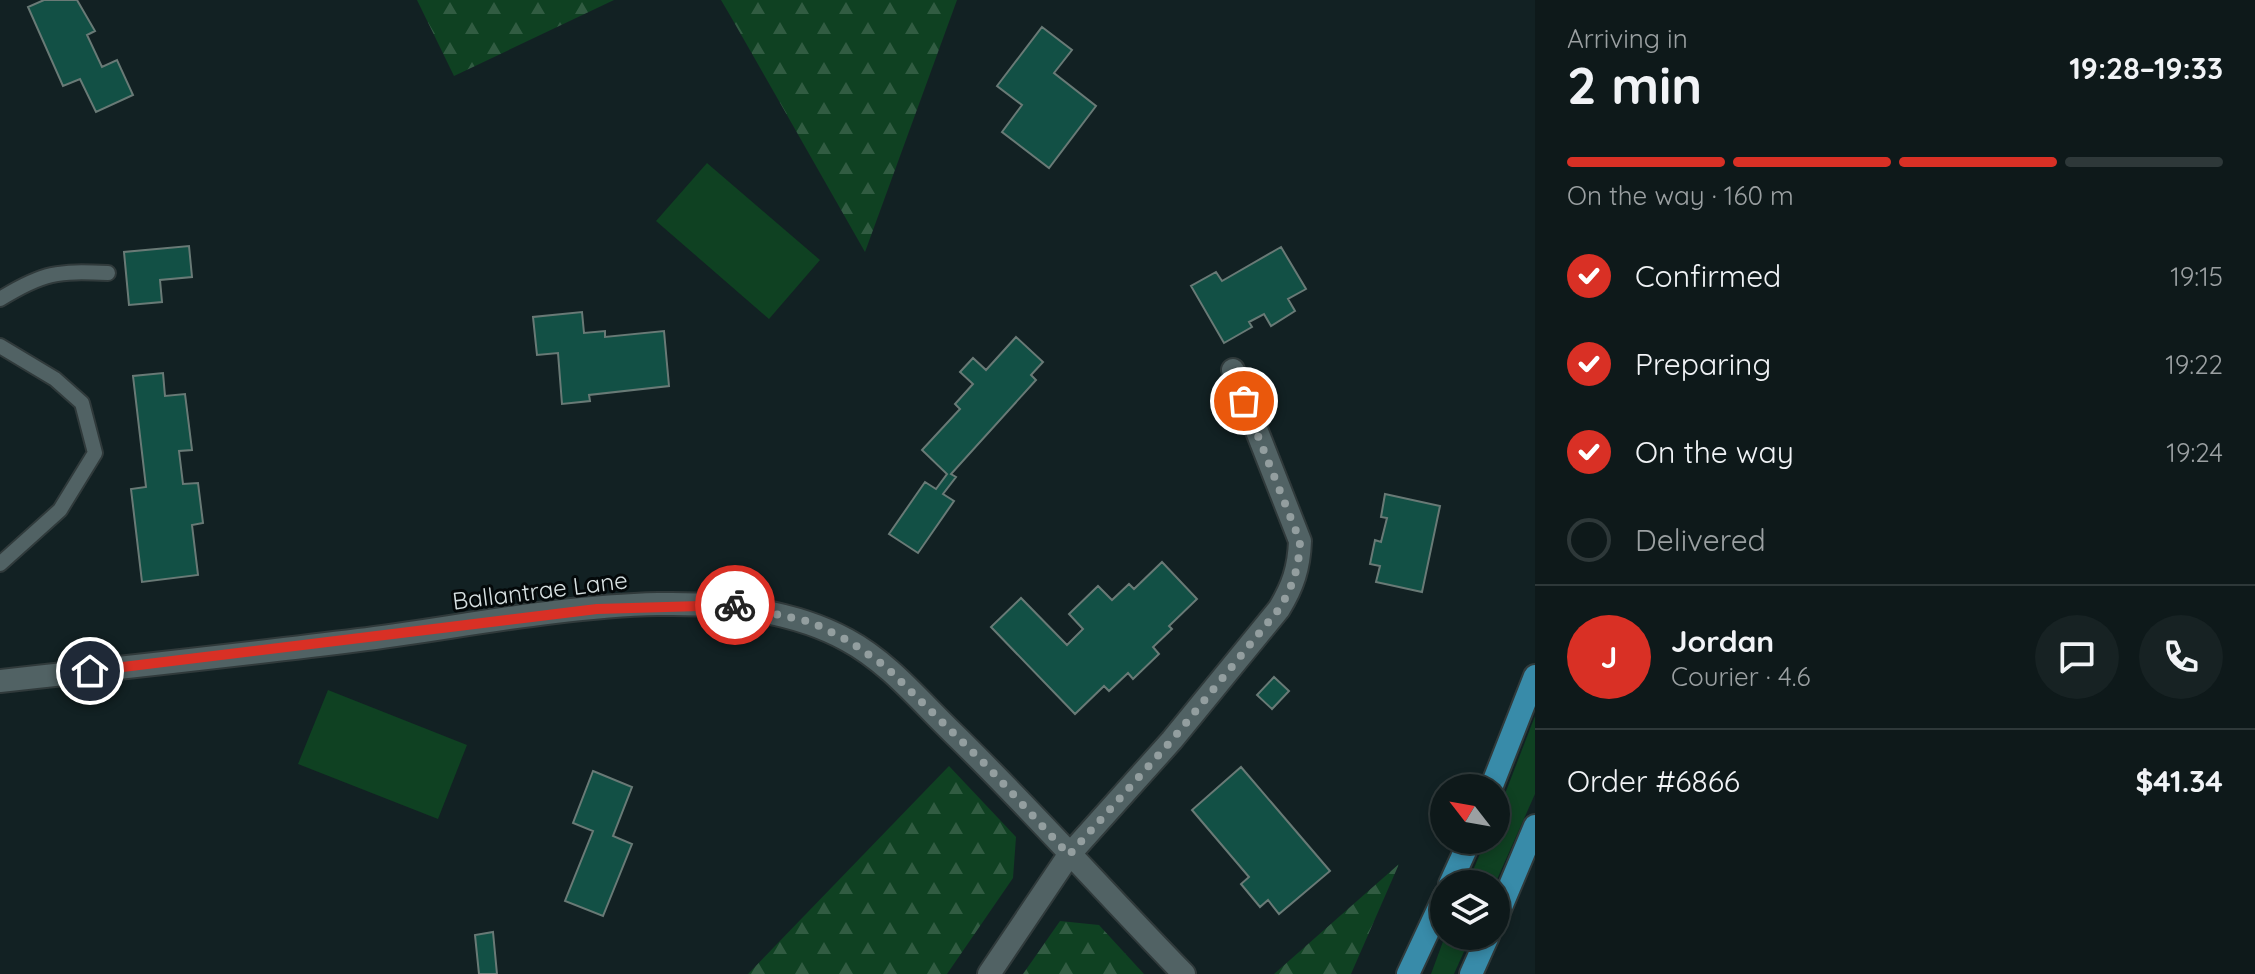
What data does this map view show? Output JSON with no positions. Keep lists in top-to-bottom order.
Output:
{
  "streets": {
    "street": ["Ballantrae Lane"]
  },
  "north": "top left",
  "page": {
    "heading": ["2 min", "Arriving in", "19:28–19:33"],
    "panel": [
      "Jordan",
      "Courier · 4.6",
      "Order #6866",
      "$41.34"
    ],
    "bar": "On the way · 160 m",
    "list": [
      ["Confirmed", "19:15"],
      ["Preparing", "19:22"],
      ["On the way", "19:24"],
      "Delivered"
    ],
    "round": "J"
  }
}
